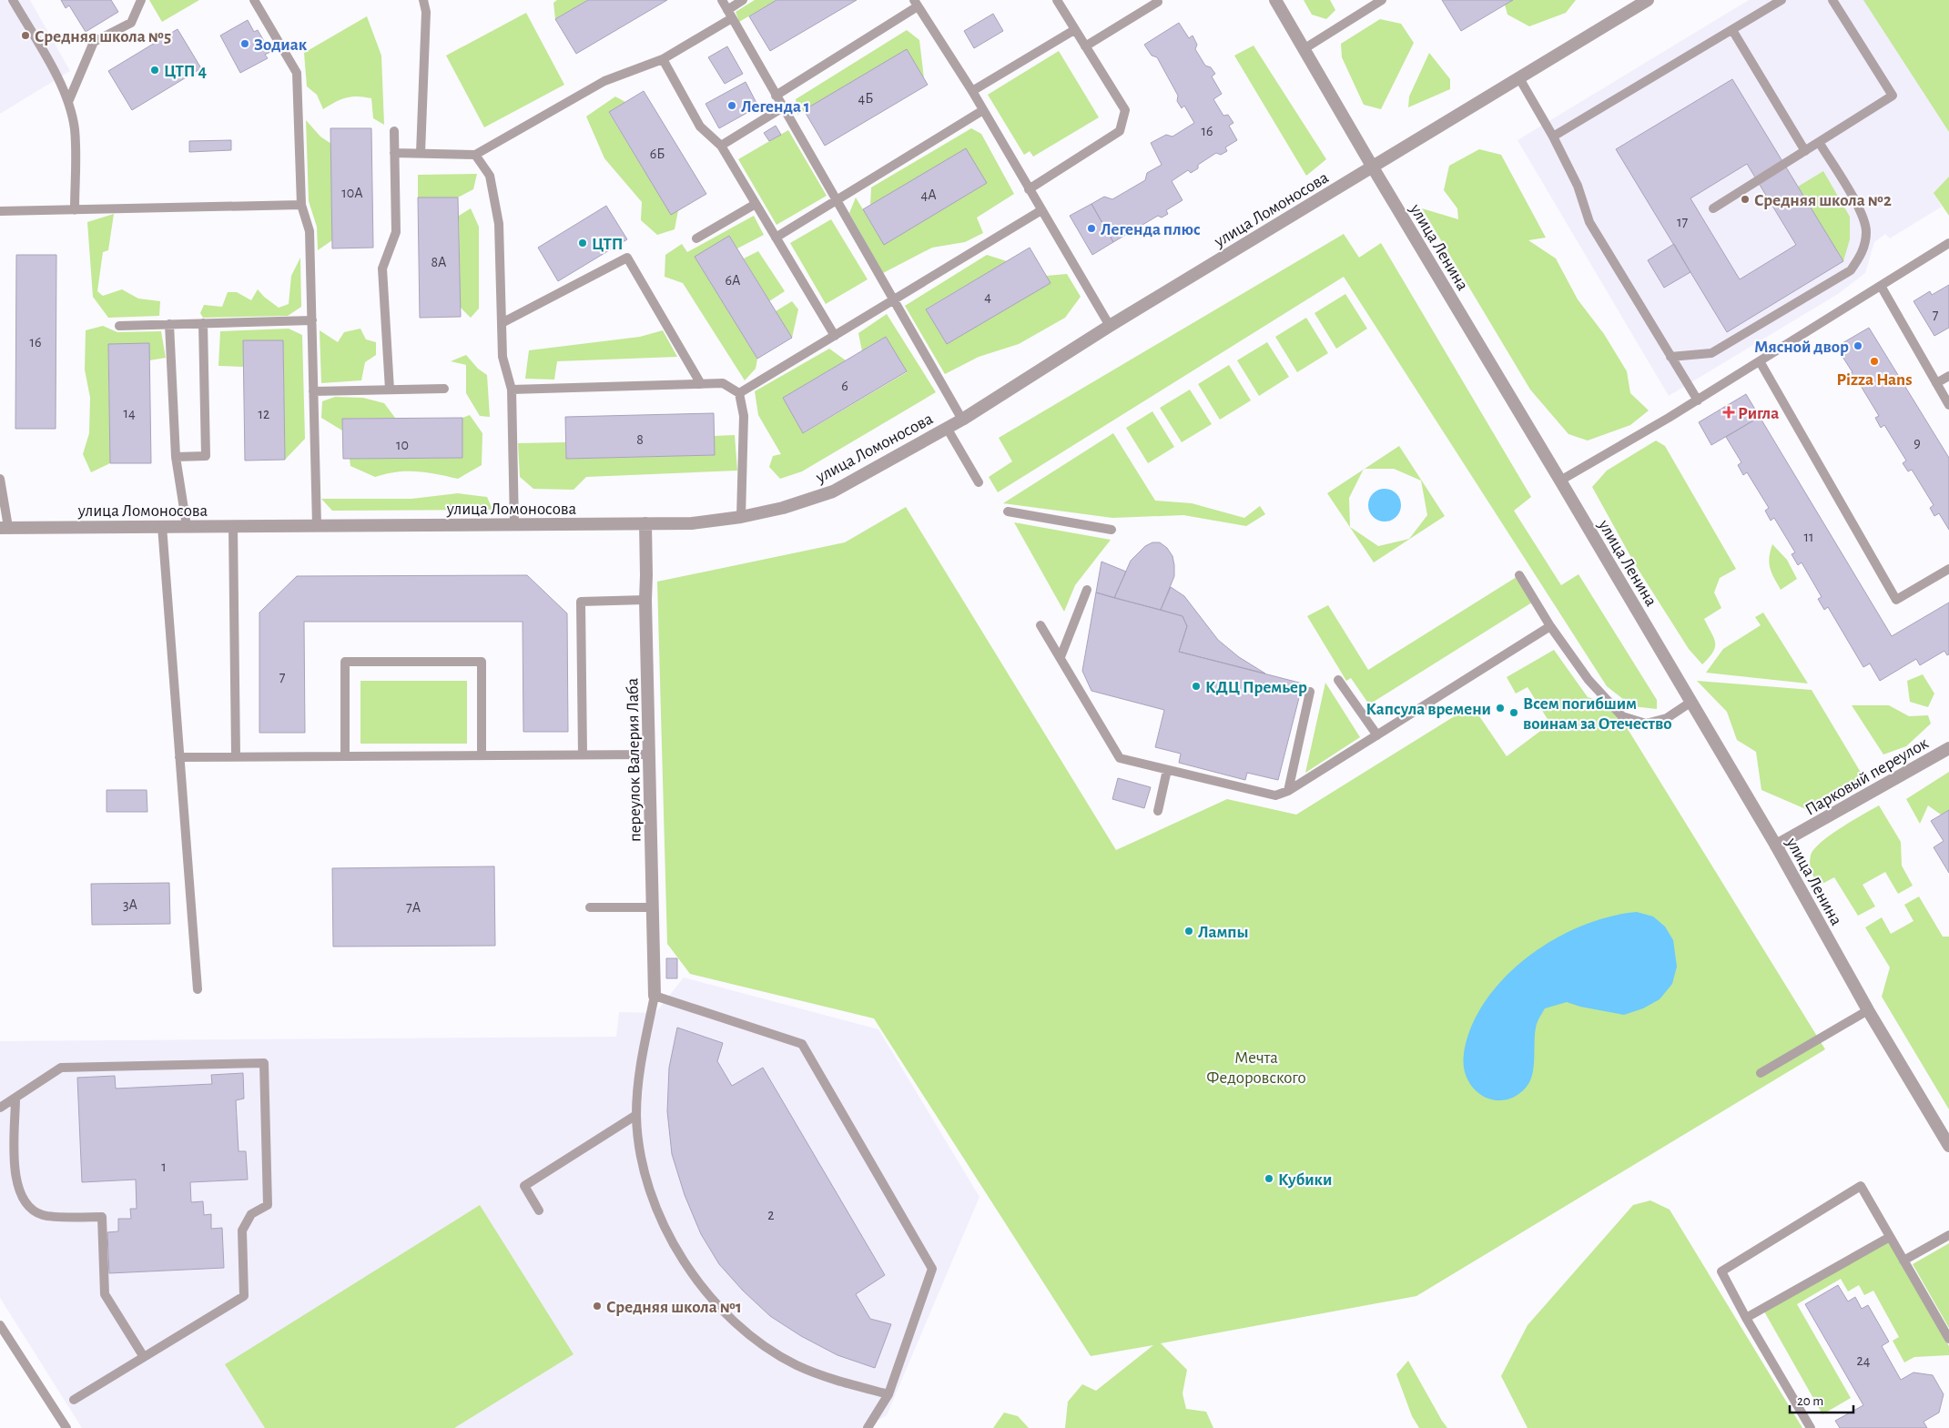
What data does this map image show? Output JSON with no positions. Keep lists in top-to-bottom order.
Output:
{
  "streets": {
    "street": [
      "улица Ломоносова",
      "улица Ленина",
      "переулок Валерия Лаба",
      "Парковый переулок"
    ]
  },
  "crossings": [
    ["улица Ломоносова", "улица Ленина"],
    ["улица Ломоносова", "переулок Валерия Лаба"],
    ["улица Ленина", "Парковый переулок"]
  ],
  "parks": ["Мечта Федоровского"],
  "places": {
    "other": [
      "Средняя школа №5",
      "Зодиак",
      "ЦТП 4",
      "Легенда 1",
      "Средняя школа №2",
      "Легенда плюс",
      "ЦТП",
      "Мясной двор",
      "Pizza Hans",
      "КДЦ Премьер",
      "Капсула времени",
      "Всем погибшим воинам за Отечество",
      "Лампы",
      "Кубики",
      "Средняя школа №1"
    ],
    "health": ["Ригла"]
  },
  "house_numbers": [
    "4Б",
    "16",
    "6Б",
    "10А",
    "4А",
    "17",
    "8А",
    "6А",
    "4",
    "7",
    "16",
    "6",
    "14",
    "12",
    "8",
    "9",
    "10",
    "11",
    "7",
    "3А",
    "7А",
    "1",
    "2",
    "24"
  ],
  "scale_bar": "20 m"
}
